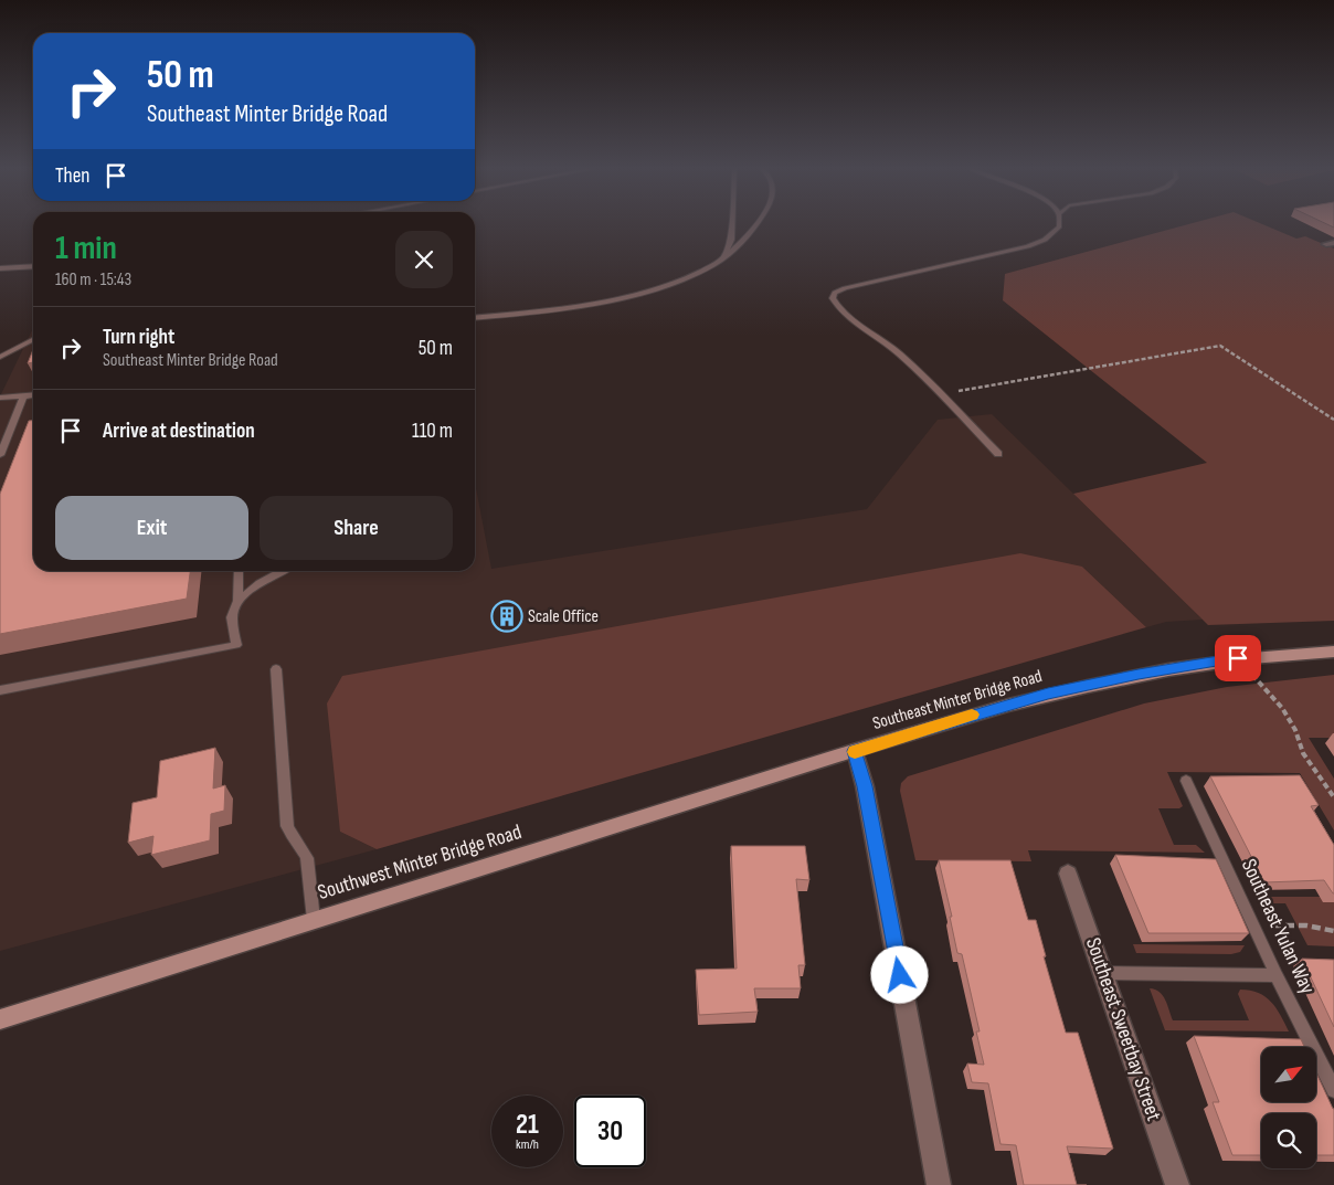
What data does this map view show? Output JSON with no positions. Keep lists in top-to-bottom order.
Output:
{
  "streets": {
    "main road": ["Southeast Minter Bridge Road", "Southwest Minter Bridge Road"],
    "street": ["Southeast Sweetbay Street"],
    "lane": ["Southeast Yulan Way"]
  },
  "crossings": [
    ["Southeast Minter Bridge Road", "Southwest Minter Bridge Road"]
  ],
  "places": {
    "building": ["Scale Office"]
  },
  "north": "top right",
  "page": {
    "turn": ["50 m", "Southeast Minter Bridge Road"],
    "then": "Then",
    "heading": ["1 min", "160 m · 15:43"],
    "list": [
      {
        "name": "Turn right",
        "note": "Southeast Minter Bridge Road",
        "value": "50 m"
      },
      {
        "name": "Arrive at destination",
        "value": "110 m"
      }
    ],
    "buttons": ["Exit", "Share"],
    "speed": "21 km/h",
    "limit": "30"
  }
}
